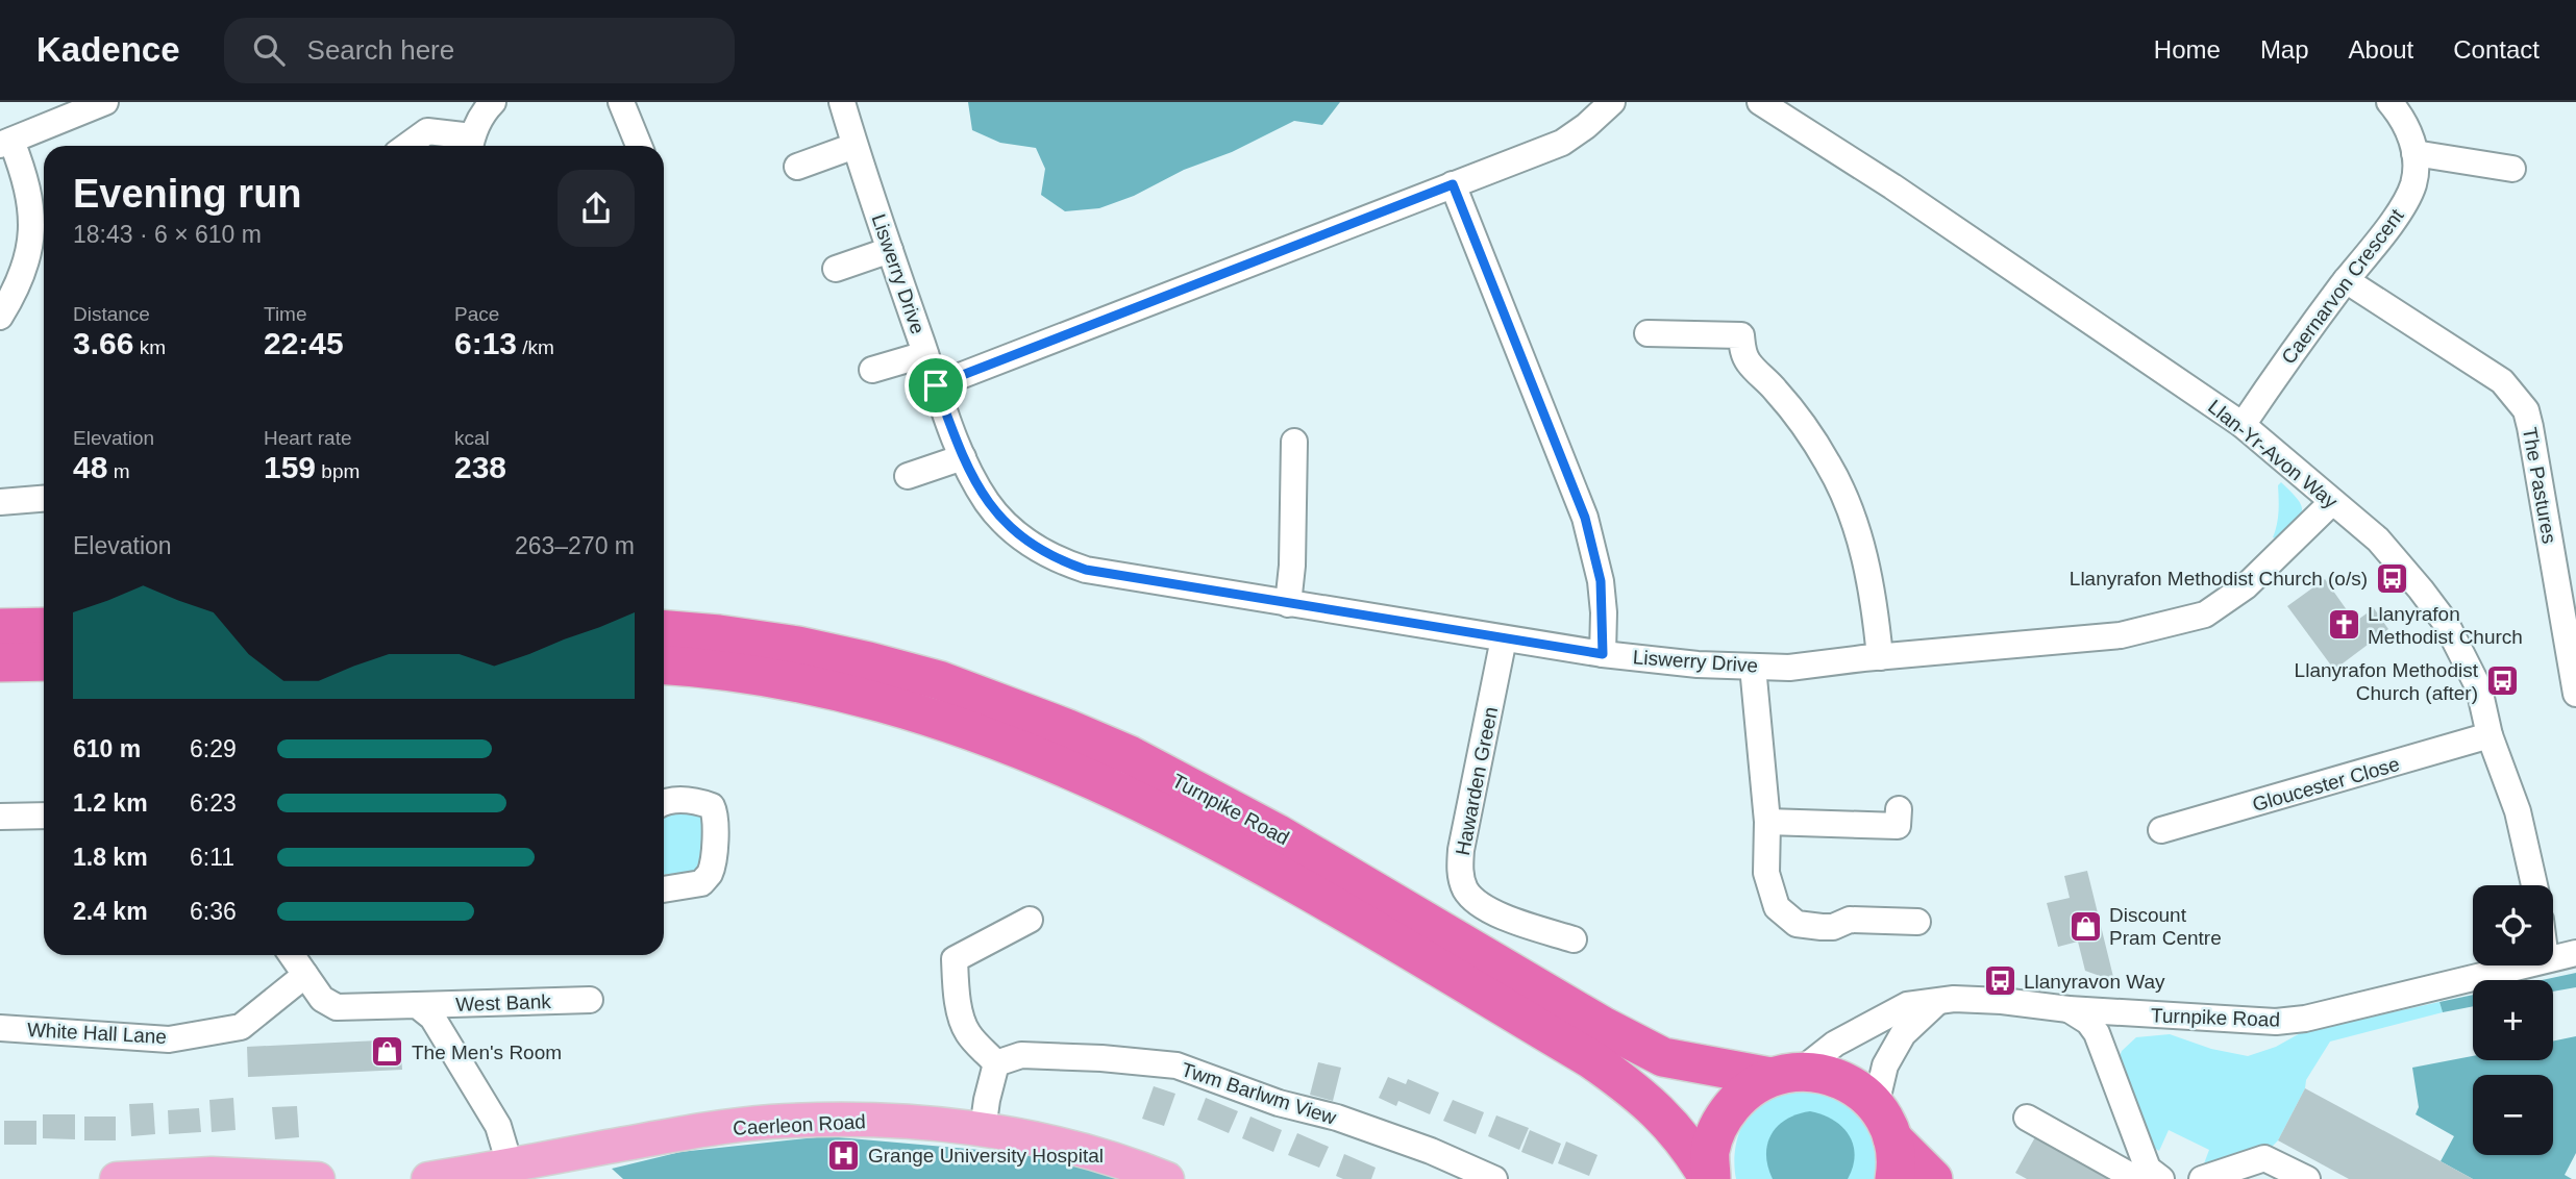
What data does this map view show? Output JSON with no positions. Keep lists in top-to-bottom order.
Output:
{
  "streets": {
    "highway": ["Turnpike Road"],
    "main road": ["Caerleon Road"],
    "street": [
      "Liswerry Drive",
      "Caernarvon Crescent",
      "Llan-Yr-Avon Way",
      "The Pastures",
      "Hawarden Green",
      "Gloucester Close",
      "West Bank",
      "White Hall Lane",
      "Twm Barlwm View"
    ]
  },
  "crossings": [
    ["Liswerry Drive", "Llan-Yr-Avon Way"],
    ["Liswerry Drive", "Hawarden Green"],
    ["Caernarvon Crescent", "Llan-Yr-Avon Way"],
    ["Caernarvon Crescent", "The Pastures"],
    ["Llan-Yr-Avon Way", "Gloucester Close"],
    ["West Bank", "White Hall Lane"]
  ],
  "places": {
    "bus stop": ["Llanyrafon Methodist Church (o/s)", "Llanyrafon Methodist Church (after)", "Llanyravon Way"],
    "church": ["Llanyrafon Methodist Church"],
    "shop": ["Discount Pram Centre", "The Men's Room"],
    "hospital": ["Grange University Hospital"]
  },
  "page": {
    "header": "Kadence",
    "search": "Search here",
    "nav": [
      "Home",
      "Map",
      "About",
      "Contact"
    ],
    "heading": ["Evening run", "18:43 · 6 × 610 m"],
    "stats": [
      ["Distance", "3.66 km"],
      ["Time", "22:45"],
      ["Pace", "6:13 /km"],
      ["Elevation", "48 m"],
      ["Heart rate", "159 bpm"],
      ["kcal", "238"]
    ],
    "chart": ["Elevation", "263–270 m"],
    "list": [
      {
        "name": "610 m",
        "note": "6:29"
      },
      {
        "name": "1.2 km",
        "note": "6:23"
      },
      {
        "name": "1.8 km",
        "note": "6:11"
      },
      {
        "name": "2.4 km",
        "note": "6:36"
      }
    ],
    "map_buttons": ["+", "−"]
  }
}
